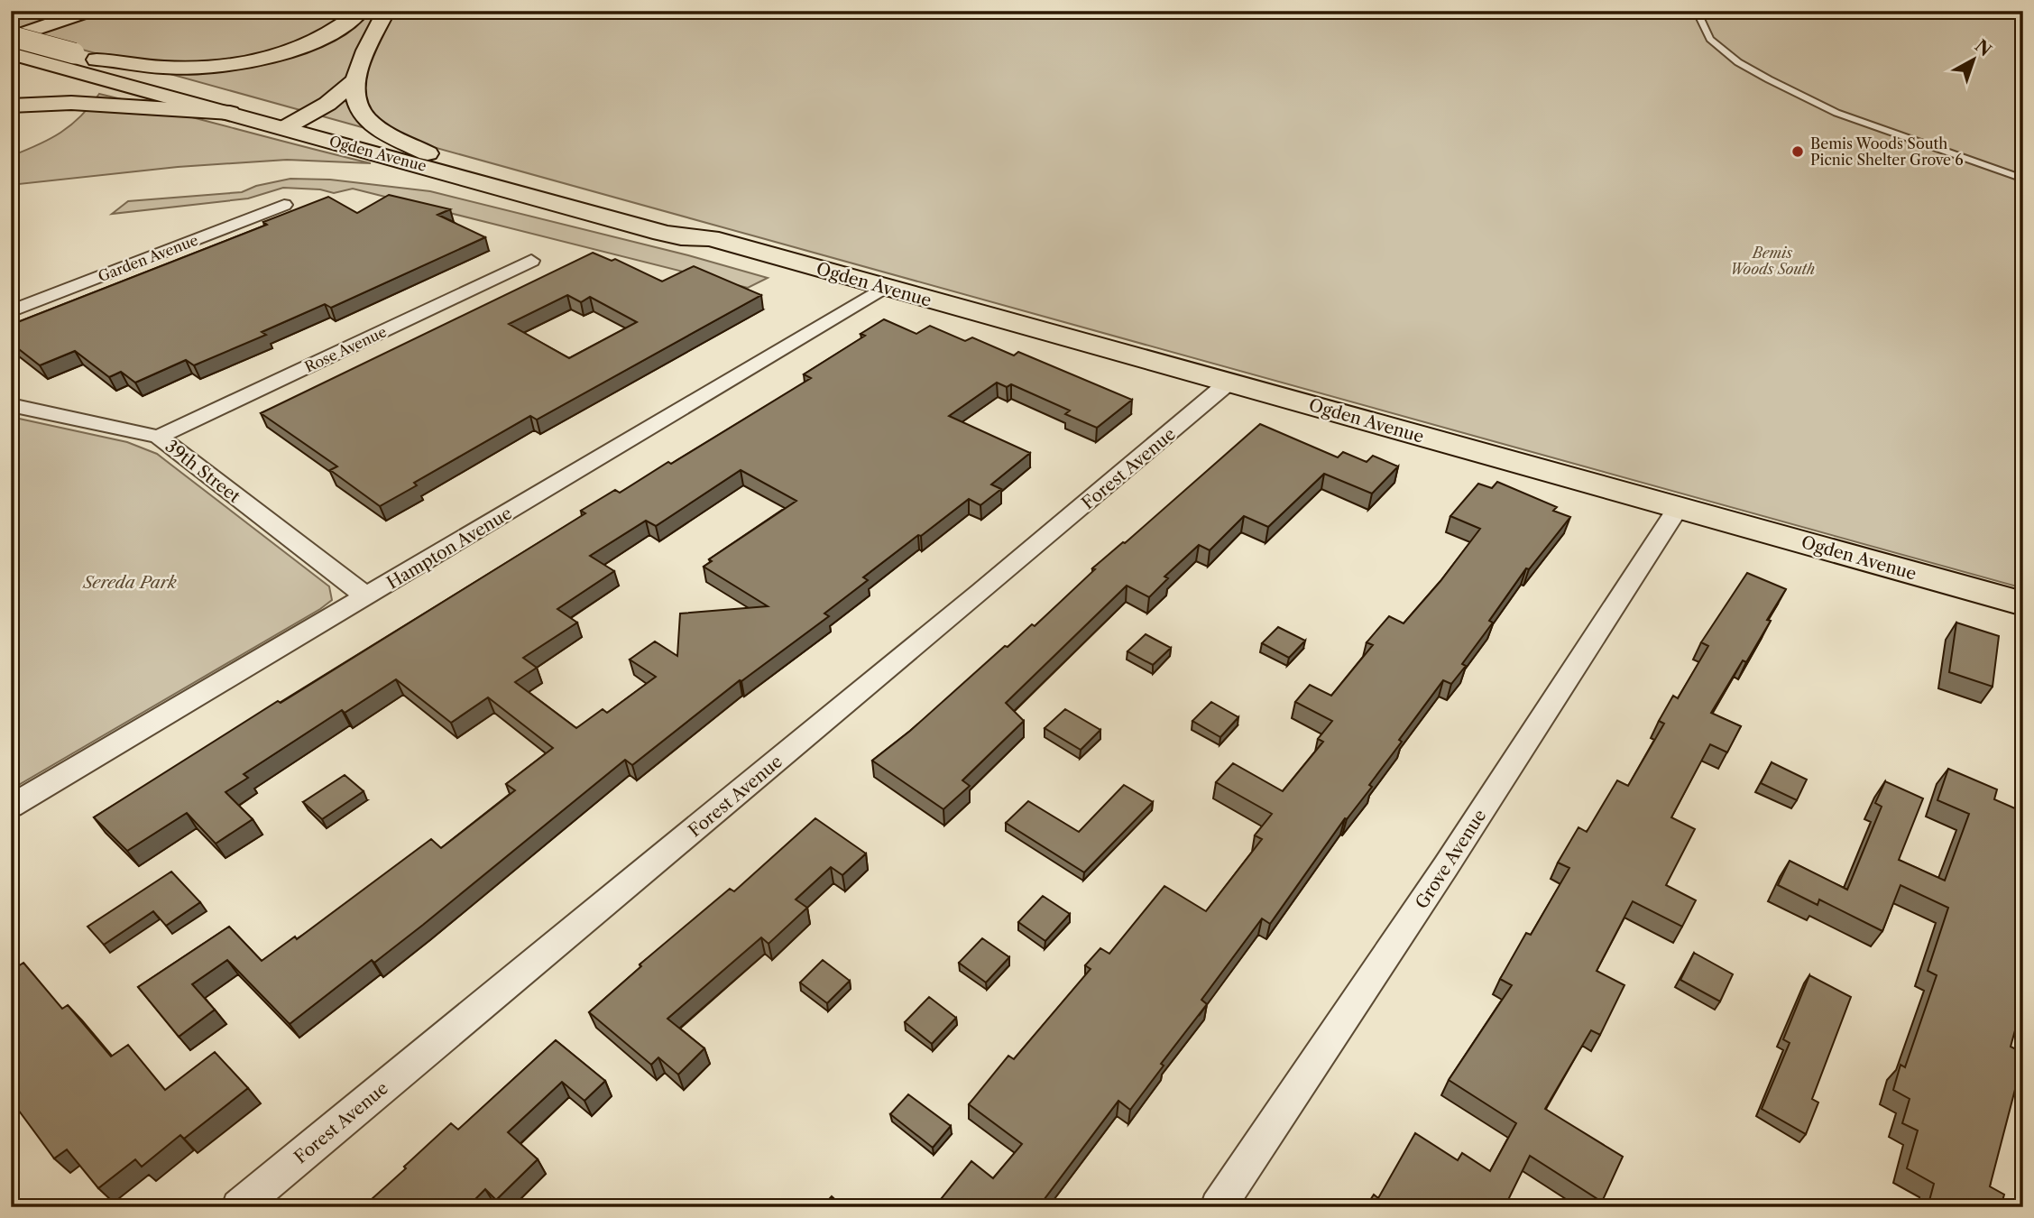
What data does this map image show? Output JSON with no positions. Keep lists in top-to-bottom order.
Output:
{
  "streets": {
    "main road": ["Ogden Avenue"],
    "street": [
      "Garden Avenue",
      "Rose Avenue",
      "Forest Avenue",
      "39th Street",
      "Hampton Avenue",
      "Grove Avenue"
    ]
  },
  "crossings": [
    ["Ogden Avenue", "Forest Avenue"],
    ["Ogden Avenue", "Hampton Avenue"],
    ["Ogden Avenue", "Grove Avenue"],
    ["Rose Avenue", "39th Street"],
    ["39th Street", "Hampton Avenue"]
  ],
  "parks": ["Bemis Woods South", "Sereda Park"],
  "places": ["Bemis Woods South Picnic Shelter Grove 6"],
  "north": "top right"
}
